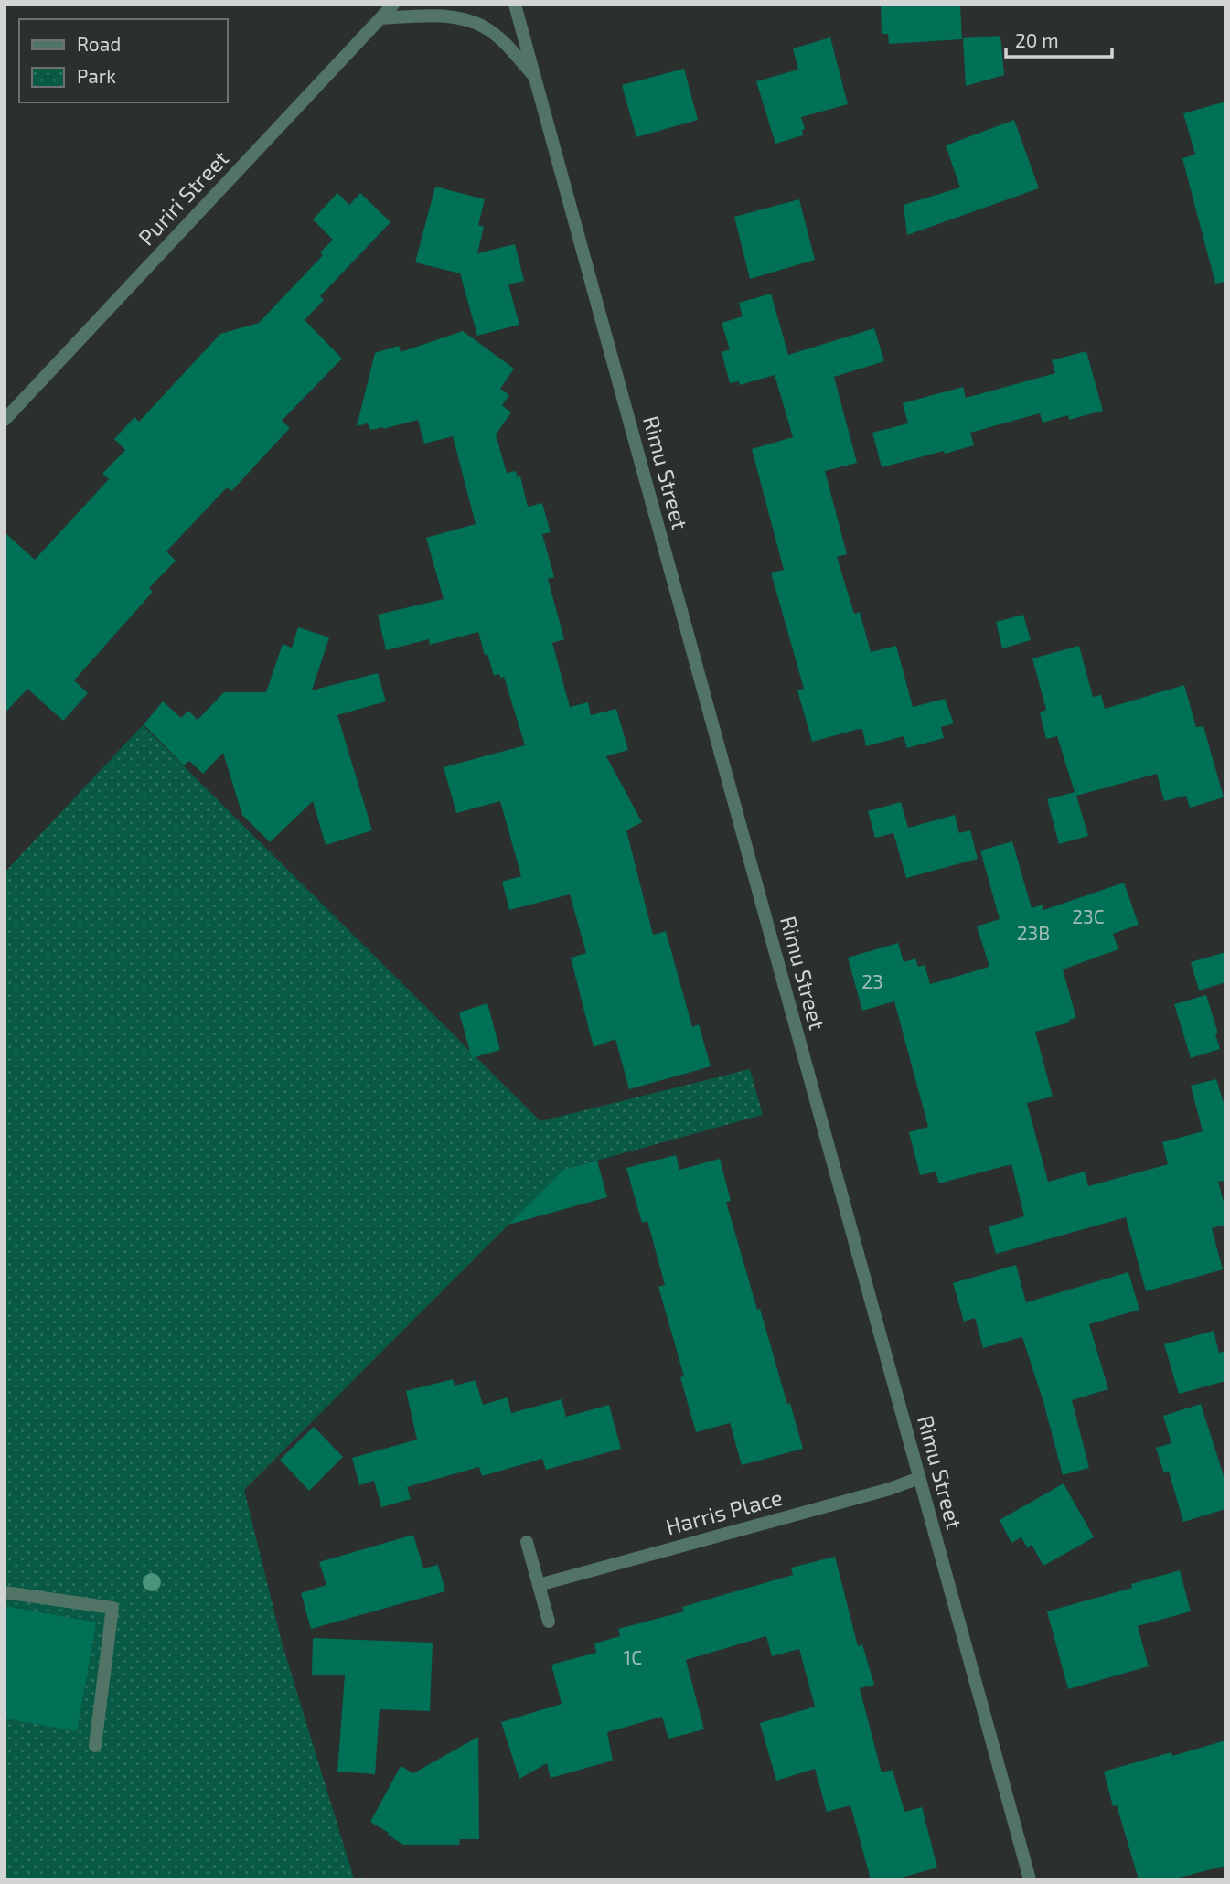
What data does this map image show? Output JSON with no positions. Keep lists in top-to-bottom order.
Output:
{
  "streets": {
    "street": ["Puriri Street", "Rimu Street", "Harris Place"]
  },
  "crossings": [
    ["Puriri Street", "Rimu Street"],
    ["Rimu Street", "Harris Place"]
  ],
  "house_numbers": [
    "23C",
    "23B",
    "23",
    "1C"
  ],
  "legend": ["Road", "Park"],
  "scale_bar": "20 m"
}
